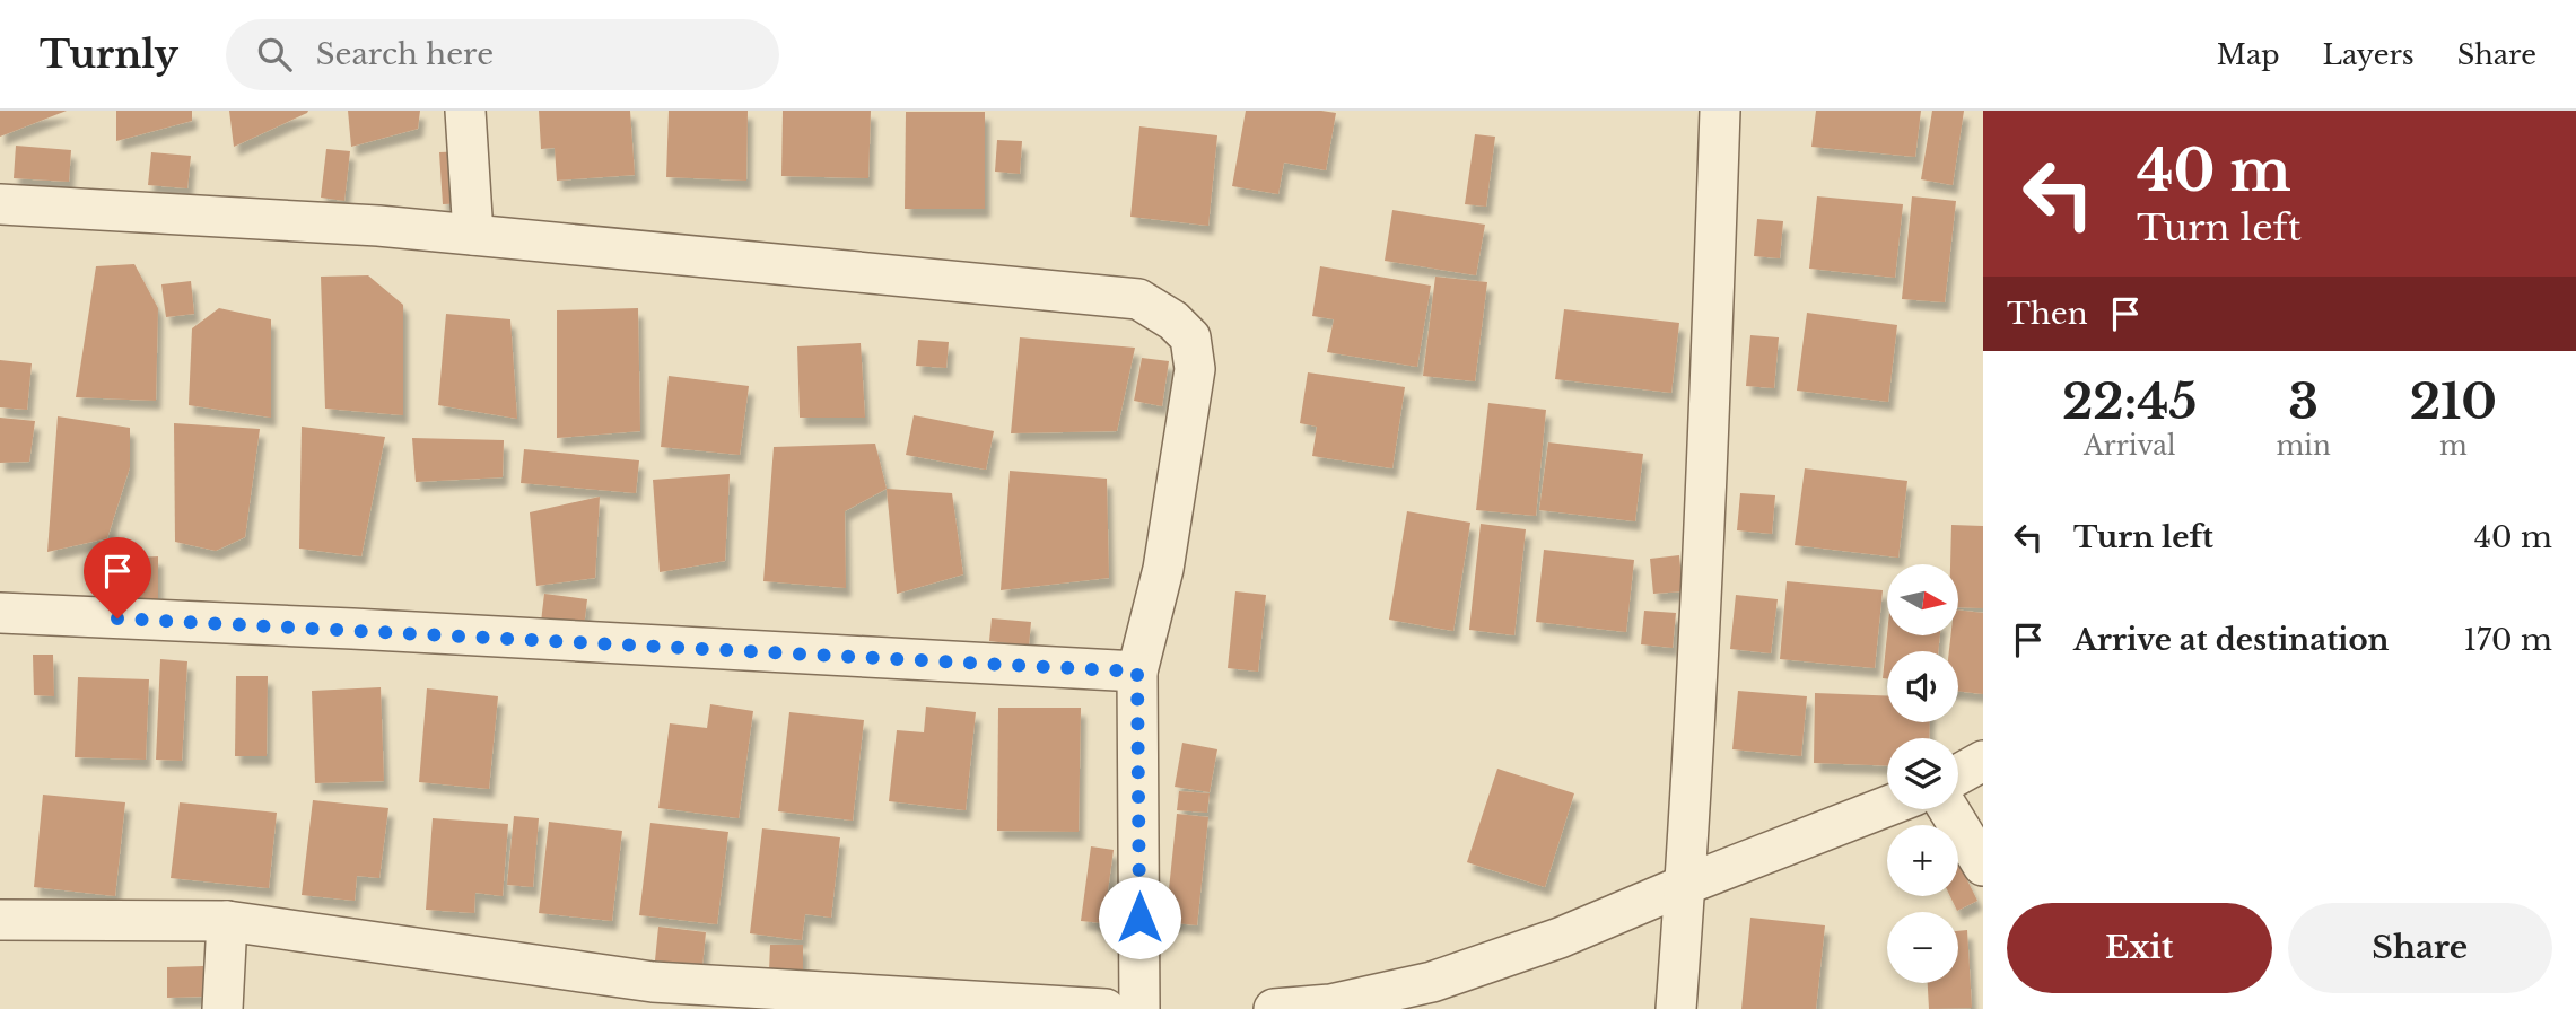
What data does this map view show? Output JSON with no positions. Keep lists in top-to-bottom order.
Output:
{
  "north": "right",
  "page": {
    "header": "Turnly",
    "search": "Search here",
    "nav": ["Map", "Layers", "Share"],
    "turn": ["40 m", "Turn left"],
    "then": "Then",
    "eta": [
      "22:45",
      "Arrival",
      "3",
      "min",
      "210",
      "m"
    ],
    "list": [
      {
        "name": "Turn left",
        "value": "40 m"
      },
      {
        "name": "Arrive at destination",
        "value": "170 m"
      }
    ],
    "map_buttons": ["+", "−"],
    "buttons": ["Exit", "Share"]
  }
}
